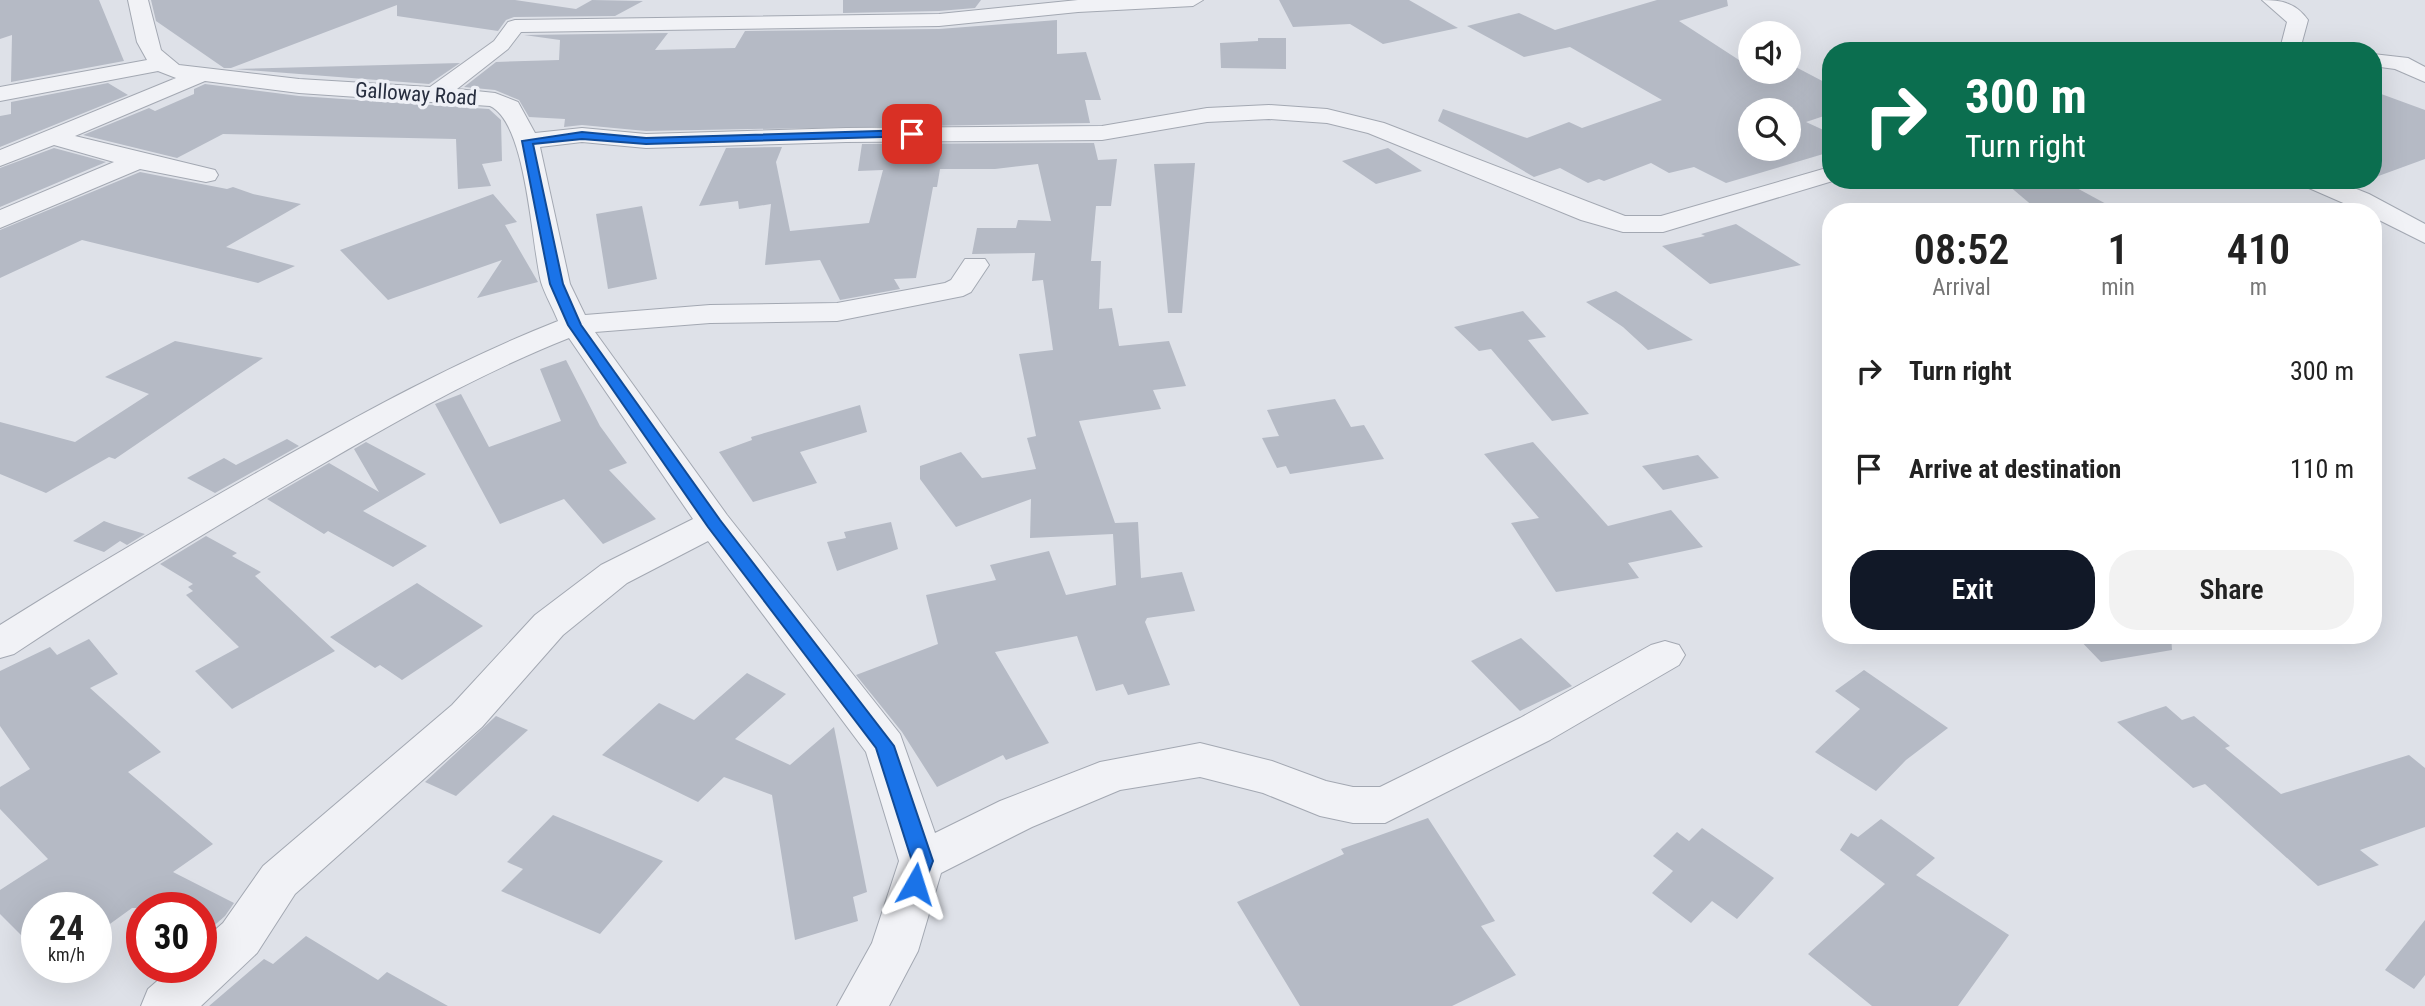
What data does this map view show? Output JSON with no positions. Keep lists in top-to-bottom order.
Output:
{
  "streets": {
    "street": ["Galloway Road"]
  },
  "page": {
    "turn": ["300 m", "Turn right"],
    "eta": [
      "08:52",
      "Arrival",
      "1",
      "min",
      "410",
      "m"
    ],
    "list": [
      {
        "name": "Turn right",
        "value": "300 m"
      },
      {
        "name": "Arrive at destination",
        "value": "110 m"
      }
    ],
    "buttons": ["Exit", "Share"],
    "speed": "24 km/h",
    "limit": "30"
  }
}
